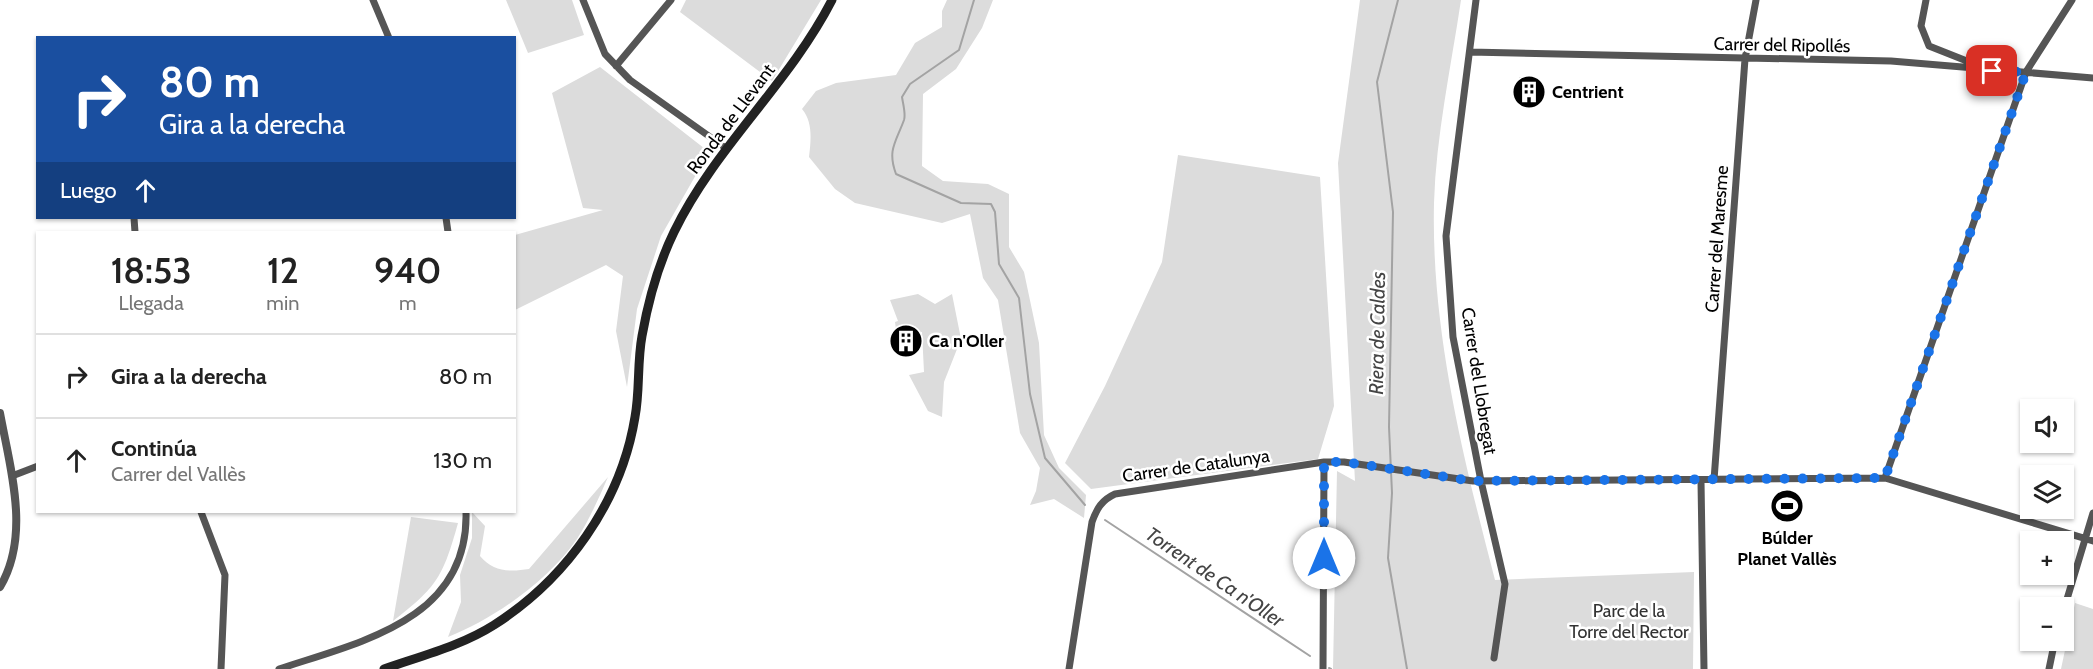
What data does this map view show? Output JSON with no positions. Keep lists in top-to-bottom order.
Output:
{
  "streets": {
    "main road": ["Ronda de Llevant"],
    "street": [
      "Carrer del Ripollés",
      "Carrer del Maresme",
      "Carrer del Llobregat",
      "Carrer de Catalunya"
    ]
  },
  "crossings": [
    ["Carrer del Ripollés", "Carrer del Maresme"],
    ["Carrer del Ripollés", "Carrer del Llobregat"]
  ],
  "water": ["Riera de Caldes", "Torrent de Ca n'Oller"],
  "parks": ["Parc de la Torre del Rector"],
  "places": {
    "building": ["Centrient", "Ca n'Oller"],
    "sports": ["Búlder Planet Vallès"]
  },
  "page": {
    "turn": ["80 m", "Gira a la derecha"],
    "then": "Luego",
    "eta": [
      "18:53",
      "Llegada",
      "12",
      "min",
      "940",
      "m"
    ],
    "list": [
      {
        "name": "Gira a la derecha",
        "value": "80 m"
      },
      {
        "name": "Continúa",
        "note": "Carrer del Vallès",
        "value": "130 m"
      }
    ],
    "map_buttons": ["+", "−"]
  }
}
